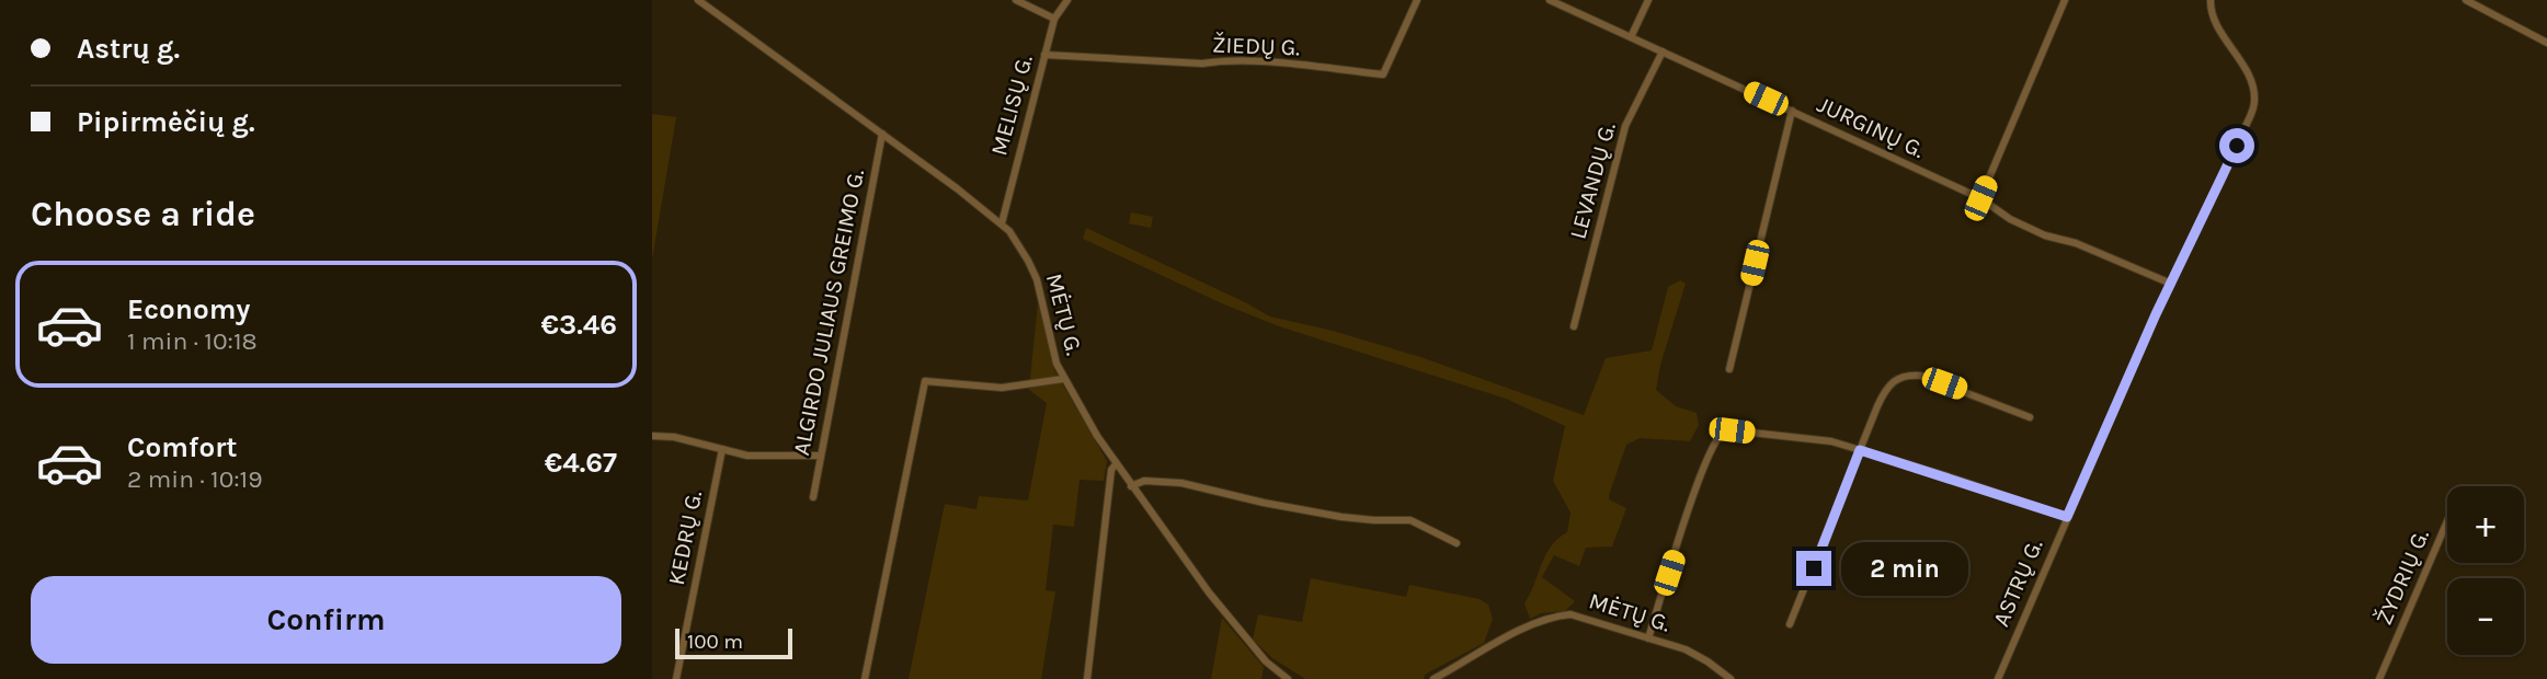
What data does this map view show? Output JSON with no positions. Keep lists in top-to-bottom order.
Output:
{
  "streets": {
    "street": [
      "ŽIEDŲ G.",
      "MELISŲ G.",
      "JURGINŲ G.",
      "LEVANDŲ G.",
      "ALGIRDO JULIAUS GREIMO G.",
      "MĖTŲ G.",
      "KEDRŲ G.",
      "ŽYDRIŲ G.",
      "ASTRŲ G."
    ]
  },
  "crossings": [
    ["ŽIEDŲ G.", "MELISŲ G."],
    ["MELISŲ G.", "MĖTŲ G."],
    ["JURGINŲ G.", "LEVANDŲ G."],
    ["JURGINŲ G.", "ASTRŲ G."],
    ["ALGIRDO JULIAUS GREIMO G.", "MĖTŲ G."]
  ],
  "scale_bar": "100 m",
  "page": {
    "banner": ["Astrų g.", "Pipirmėčių g."],
    "heading": "Choose a ride",
    "list": [
      {
        "name": "Economy",
        "note": "1 min · 10:18",
        "value": "€3.46"
      },
      {
        "name": "Comfort",
        "note": "2 min · 10:19",
        "value": "€4.67"
      }
    ],
    "map_buttons": ["+", "−"],
    "bubble": "2 min",
    "buttons": "Confirm",
    "scale": "100 m"
  }
}
